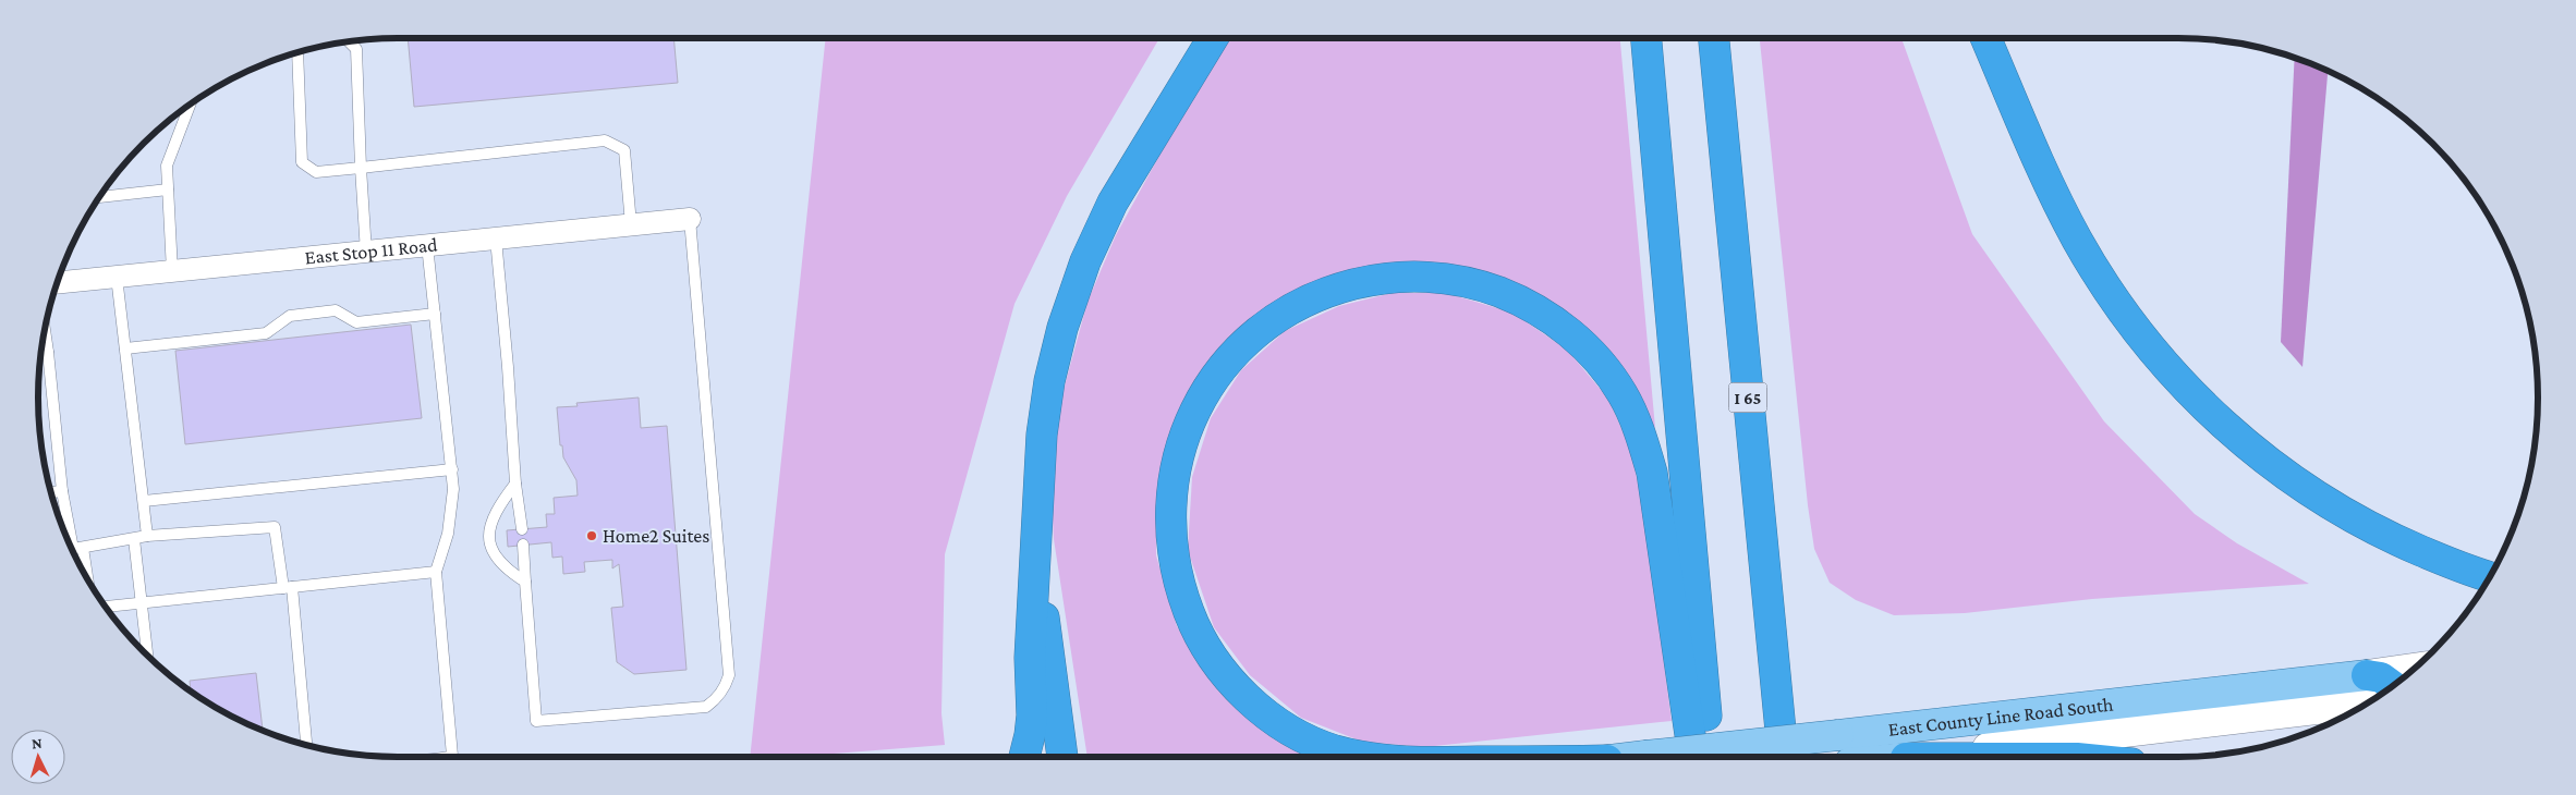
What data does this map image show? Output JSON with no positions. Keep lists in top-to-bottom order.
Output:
{
  "streets": {
    "highway": ["I 65"],
    "main road": ["East County Line Road South"],
    "street": ["East Stop 11 Road"]
  },
  "places": ["Home2 Suites"],
  "north": "top"
}
